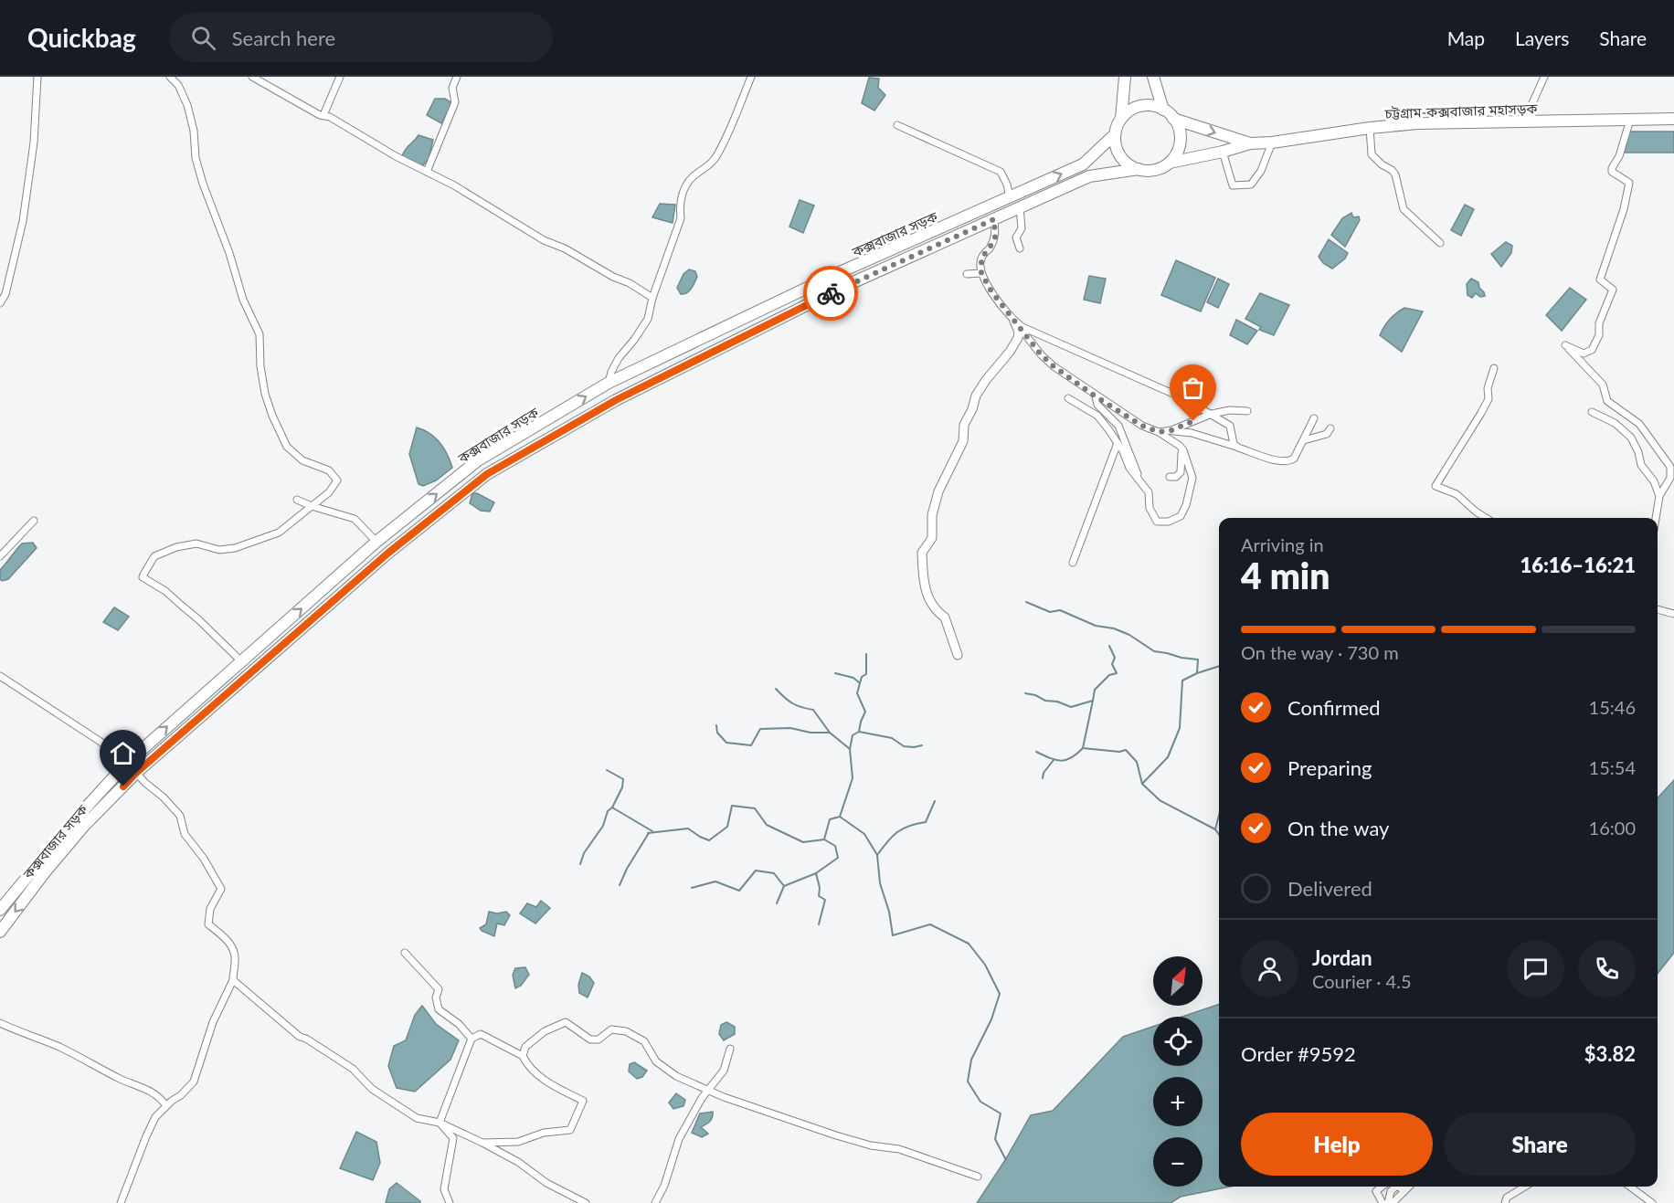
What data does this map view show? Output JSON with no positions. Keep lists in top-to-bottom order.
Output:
{
  "streets": {
    "highway": ["চট্টগ্রাম-কক্সবাজার মহাসড়ক", "কক্সবাজার সড়ক"]
  },
  "crossings": [
    ["চট্টগ্রাম-কক্সবাজার মহাসড়ক", "কক্সবাজার সড়ক"]
  ],
  "north": "top right",
  "page": {
    "header": "Quickbag",
    "search": "Search here",
    "nav": ["Map", "Layers", "Share"],
    "heading": ["4 min", "Arriving in", "16:16–16:21"],
    "panel": [
      "Jordan",
      "Courier · 4.5",
      "Order #9592",
      "$3.82"
    ],
    "bar": "On the way · 730 m",
    "list": [
      ["Confirmed", "15:46"],
      ["Preparing", "15:54"],
      ["On the way", "16:00"],
      "Delivered"
    ],
    "map_buttons": ["+", "−"],
    "buttons": ["Help", "Share"]
  }
}
